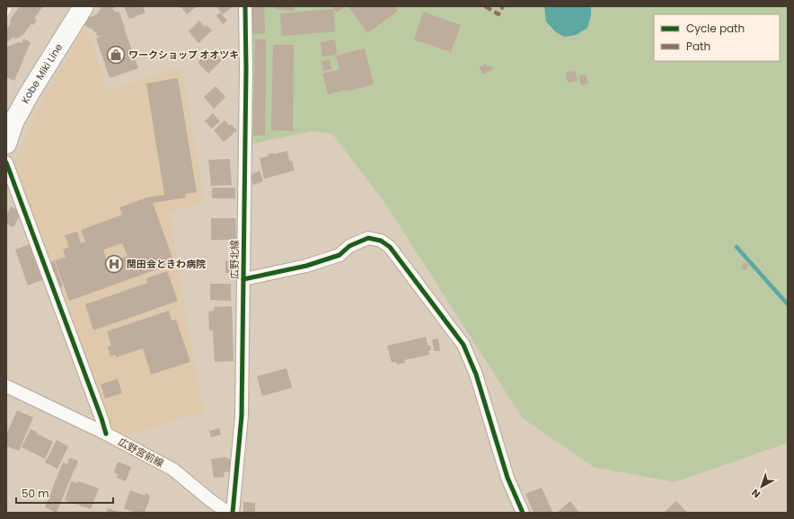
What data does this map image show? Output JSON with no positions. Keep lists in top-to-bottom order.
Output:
{
  "streets": {
    "main road": ["Kobe Miki Line"],
    "street": ["広野北線", "広野宮前線"]
  },
  "places": {
    "shop": ["ワークショップ オオツキ"],
    "hospital": ["関田会ときわ病院"]
  },
  "legend": ["Cycle path", "Path"],
  "scale_bar": "50 m",
  "north": "bottom left"
}
